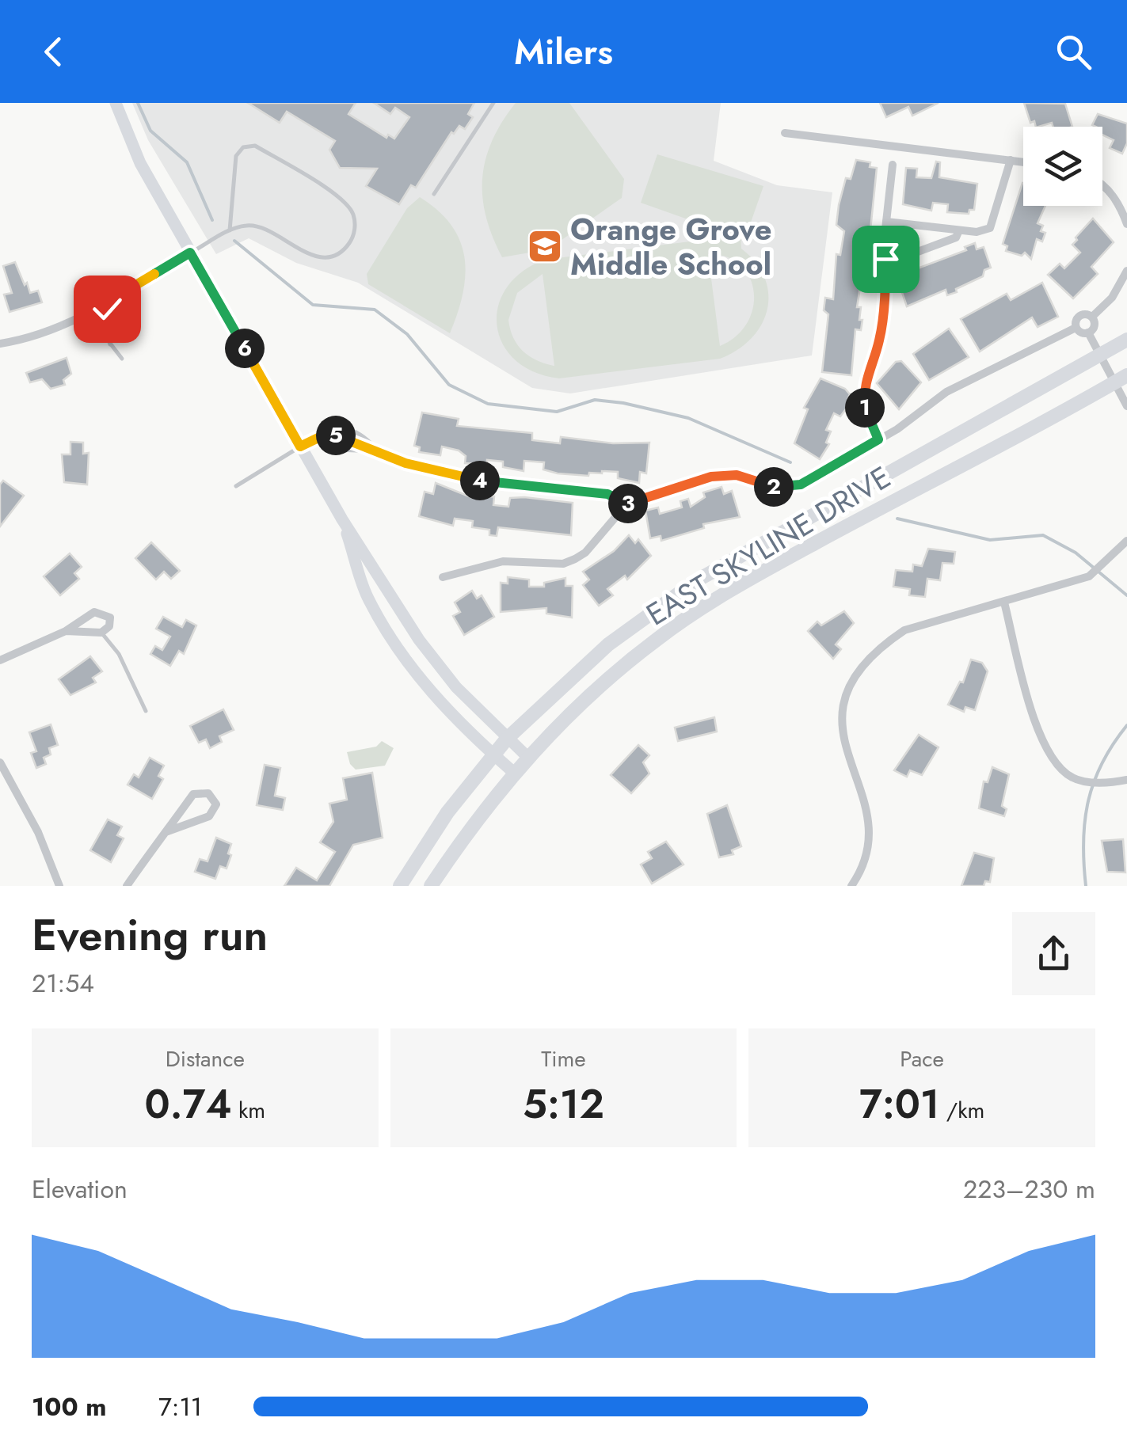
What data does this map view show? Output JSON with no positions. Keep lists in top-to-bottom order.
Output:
{
  "streets": {
    "main road": ["EAST SKYLINE DRIVE"]
  },
  "places": {
    "school or university": ["Orange Grove Middle School"]
  },
  "page": {
    "header": "Milers",
    "pins": [
      "6",
      "1",
      "5",
      "4",
      "2",
      "3"
    ],
    "heading": ["Evening run", "21:54"],
    "stats": [
      ["Distance", "0.74 km"],
      ["Time", "5:12"],
      ["Pace", "7:01 /km"]
    ],
    "chart": ["Elevation", "223–230 m"],
    "list": [
      {
        "name": "100 m",
        "note": "7:11"
      }
    ]
  }
}
